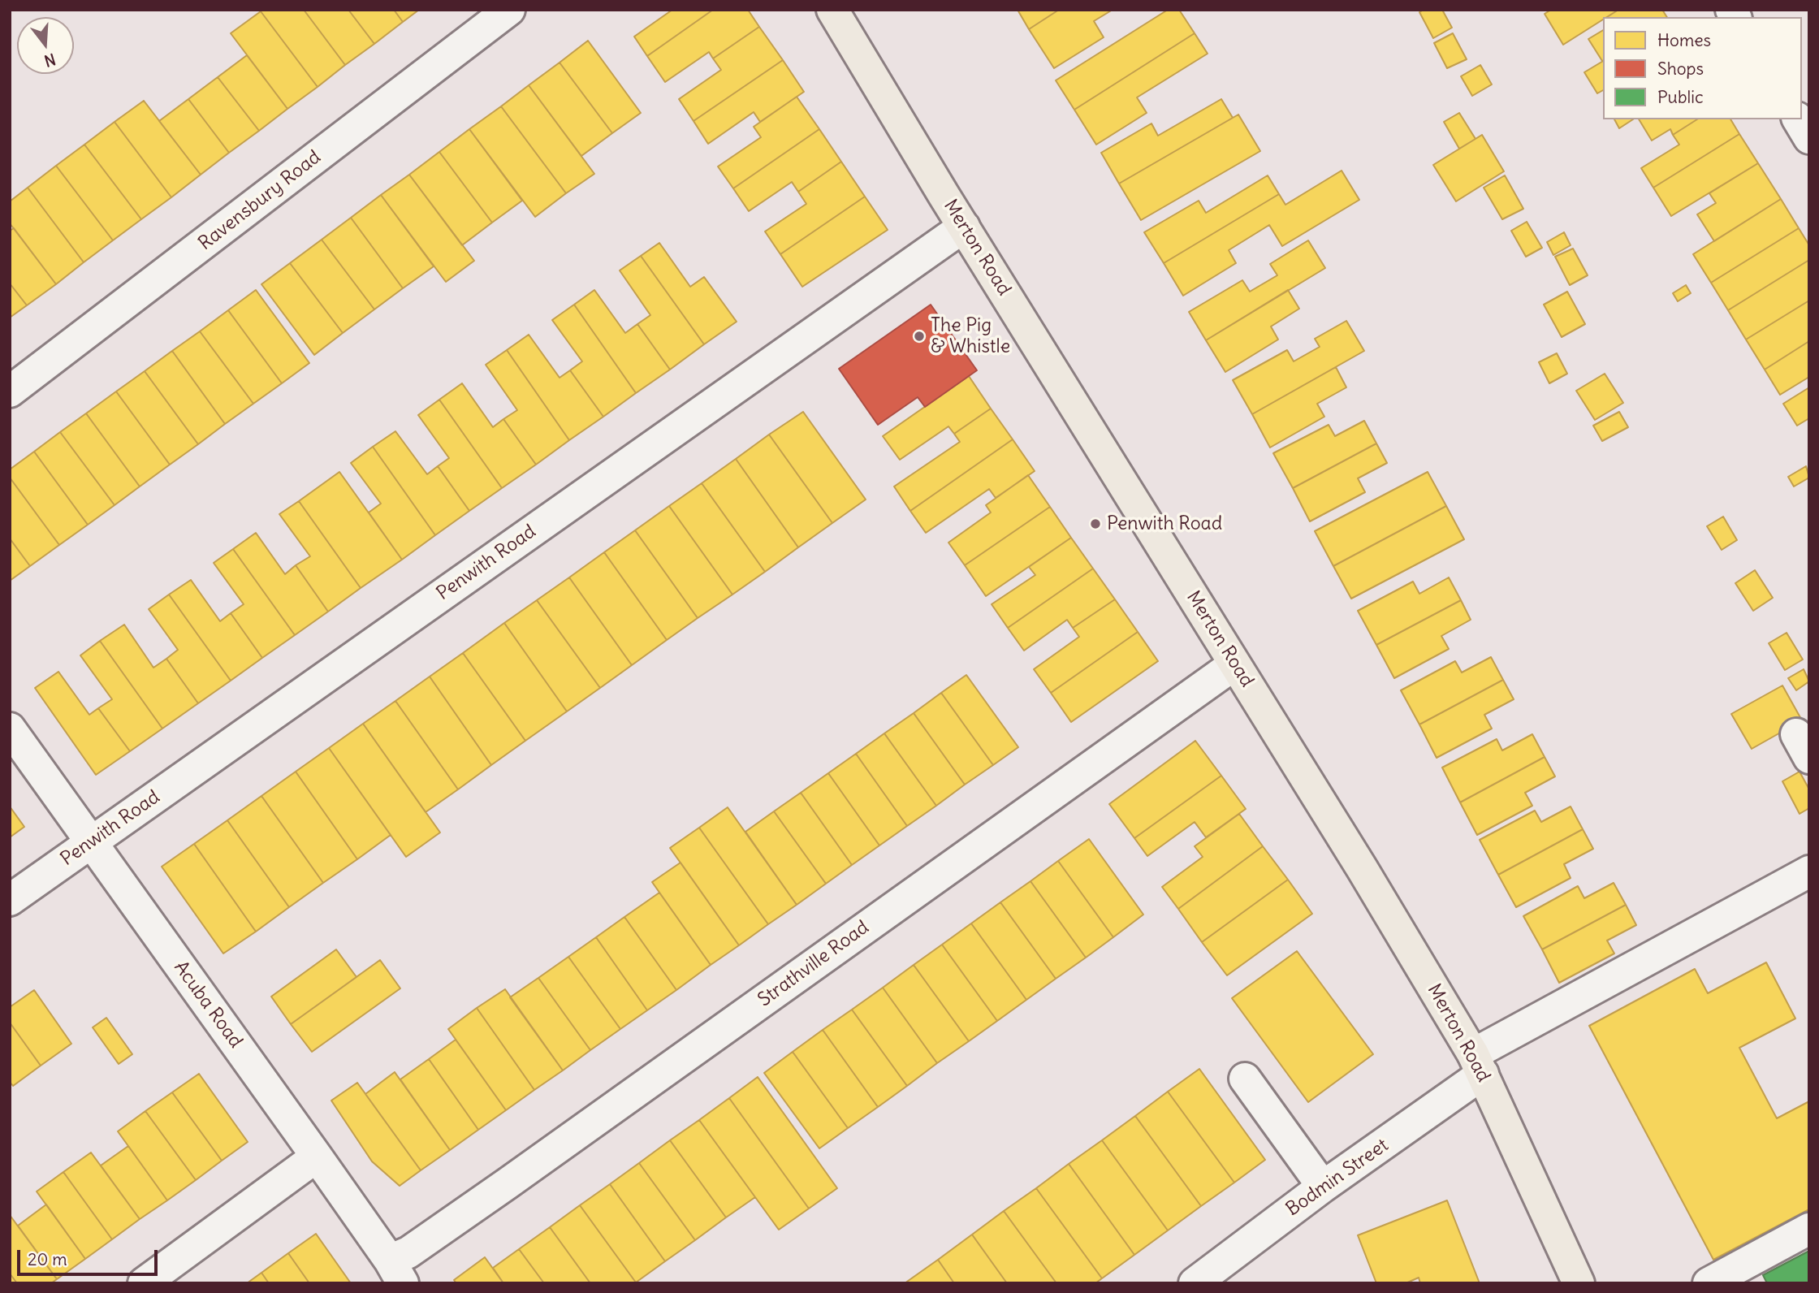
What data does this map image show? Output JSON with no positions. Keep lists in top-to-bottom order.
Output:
{
  "streets": {
    "main road": ["Merton Road"],
    "street": [
      "Ravensbury Road",
      "Penwith Road",
      "Strathville Road",
      "Acuba Road",
      "Bodmin Street"
    ]
  },
  "crossings": [
    ["Merton Road", "Penwith Road"],
    ["Merton Road", "Strathville Road"],
    ["Merton Road", "Bodmin Street"],
    ["Penwith Road", "Acuba Road"],
    ["Strathville Road", "Acuba Road"]
  ],
  "places": ["The Pig & Whistle", "Penwith Road"],
  "legend": ["Homes", "Shops", "Public"],
  "scale_bar": "20 m",
  "north": "bottom"
}
